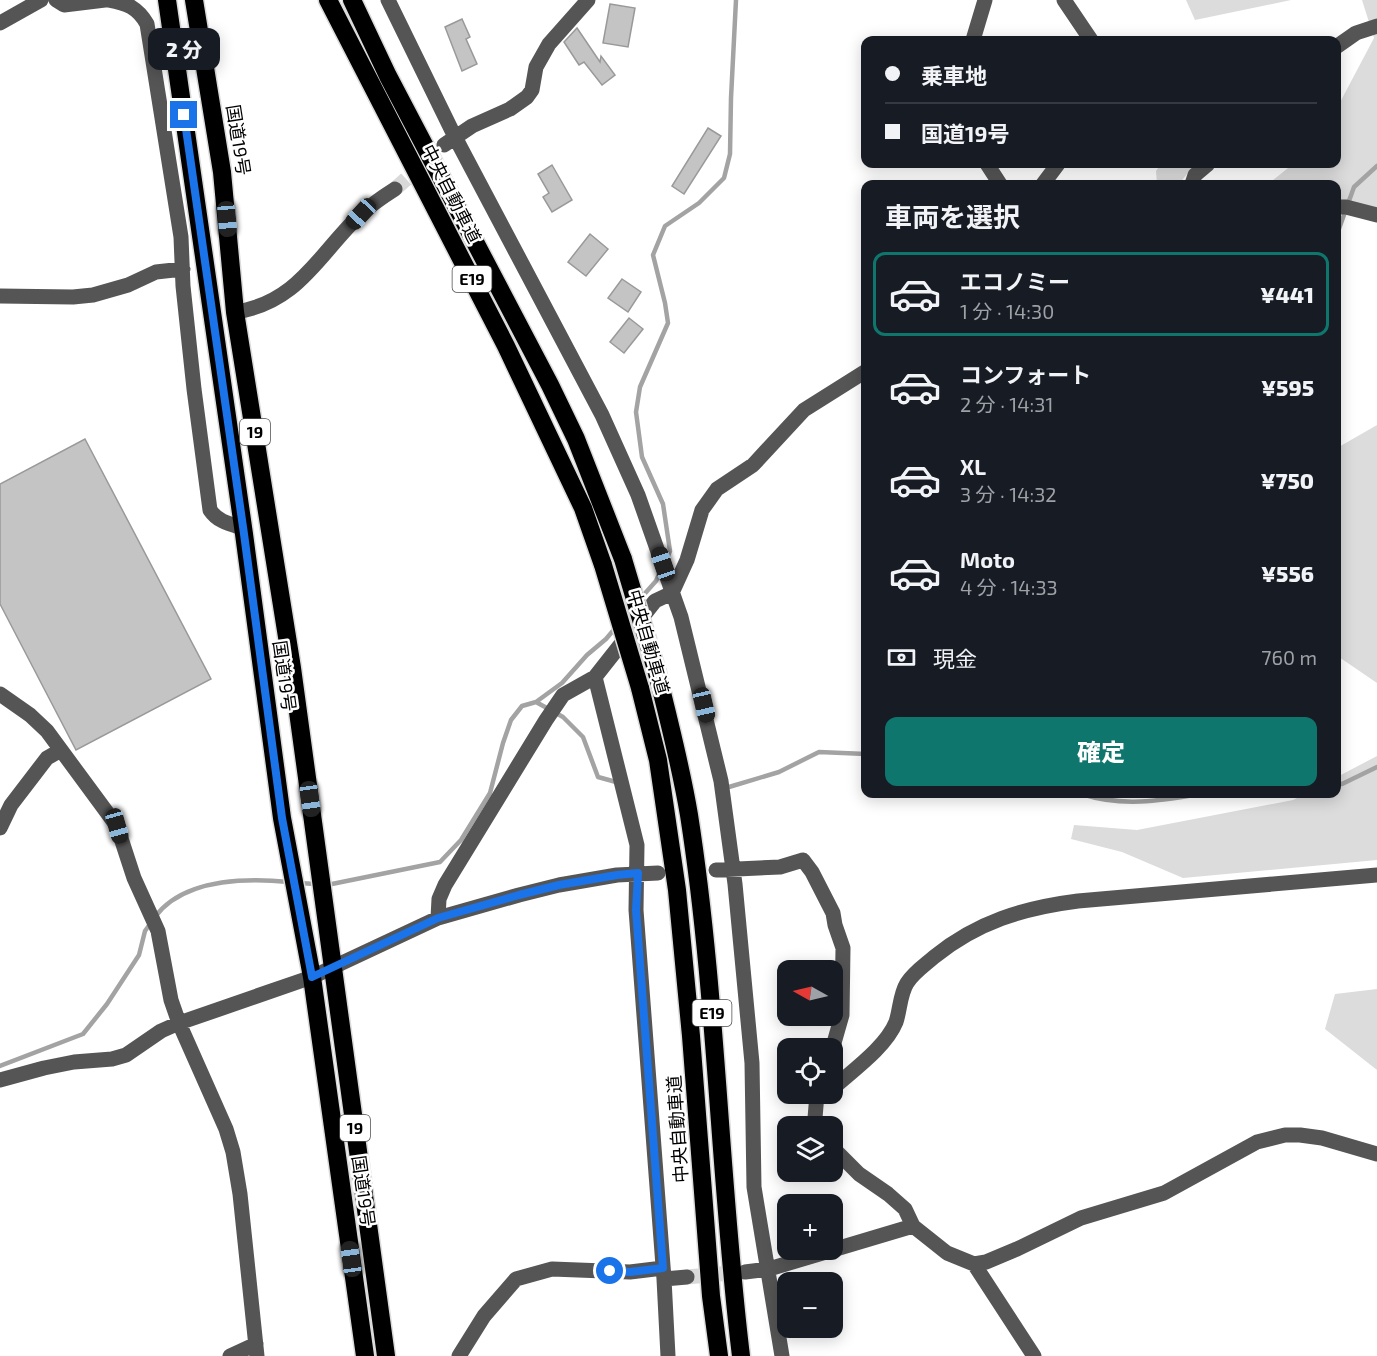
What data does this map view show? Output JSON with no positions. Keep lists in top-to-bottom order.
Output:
{
  "streets": {
    "highway": [
      "国道19号",
      "中央自動車道",
      "E19",
      "19"
    ]
  },
  "north": "left",
  "page": {
    "bubble": "2 分",
    "banner": ["乗車地", "国道19号"],
    "heading": "車両を選択",
    "list": [
      {
        "name": "エコノミー",
        "note": "1 分 · 14:30",
        "value": "¥441"
      },
      {
        "name": "コンフォート",
        "note": "2 分 · 14:31",
        "value": "¥595"
      },
      {
        "name": "XL",
        "note": "3 分 · 14:32",
        "value": "¥750"
      },
      {
        "name": "Moto",
        "note": "4 分 · 14:33",
        "value": "¥556"
      }
    ],
    "pay": ["現金", "760 m"],
    "buttons": "確定",
    "map_buttons": ["+", "−"]
  }
}
